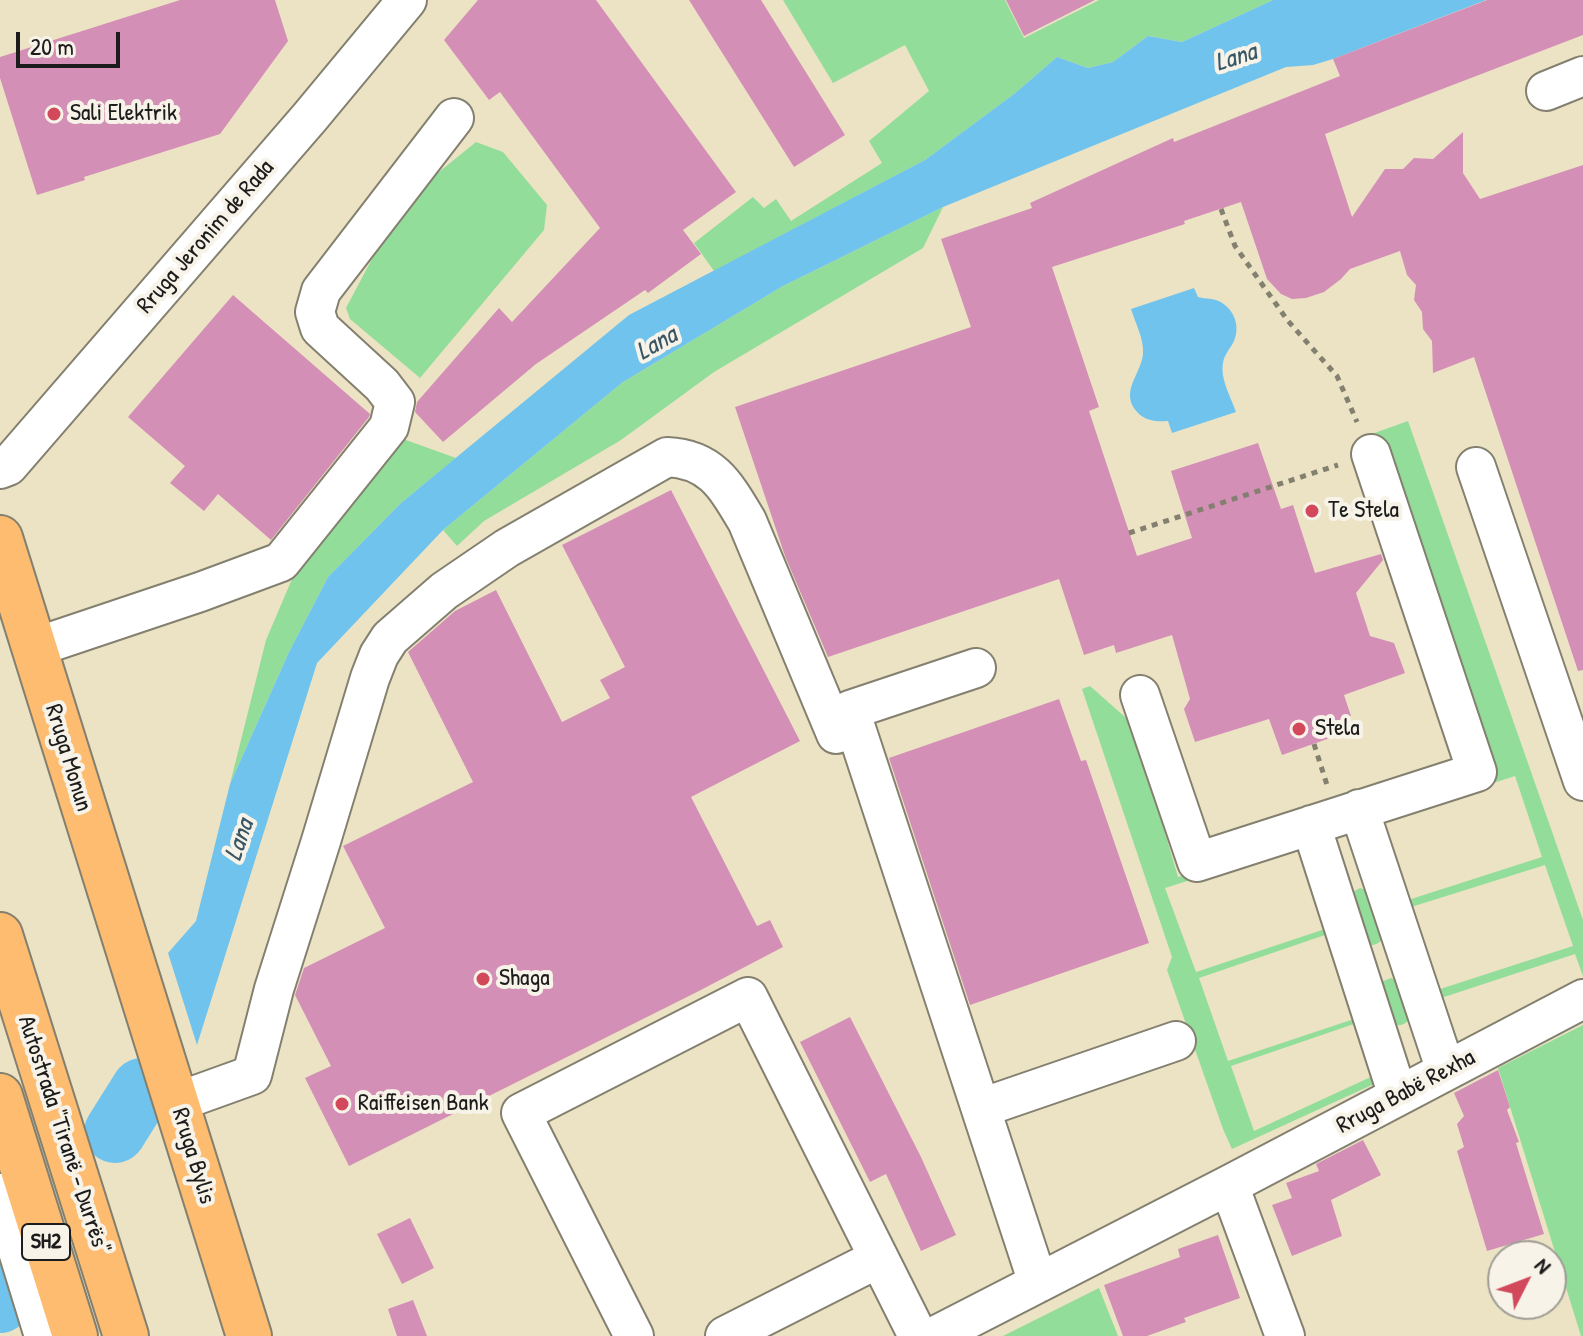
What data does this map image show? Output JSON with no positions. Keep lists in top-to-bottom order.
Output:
{
  "streets": {
    "main road": [
      "Rruga Monun",
      "Autostrada \"Tiranë - Durrës\"",
      "Rruga Bylis",
      "SH2"
    ],
    "street": ["Rruga Jeronim de Rada", "Rruga Babë Rexha"]
  },
  "crossings": [
    ["Rruga Monun", "Rruga Bylis"]
  ],
  "water": ["Lana"],
  "places": [
    "Sali Elektrik",
    "Te Stela",
    "Stela",
    "Shaga",
    "Raiffeisen Bank"
  ],
  "scale_bar": "20 m",
  "north": "top right"
}
